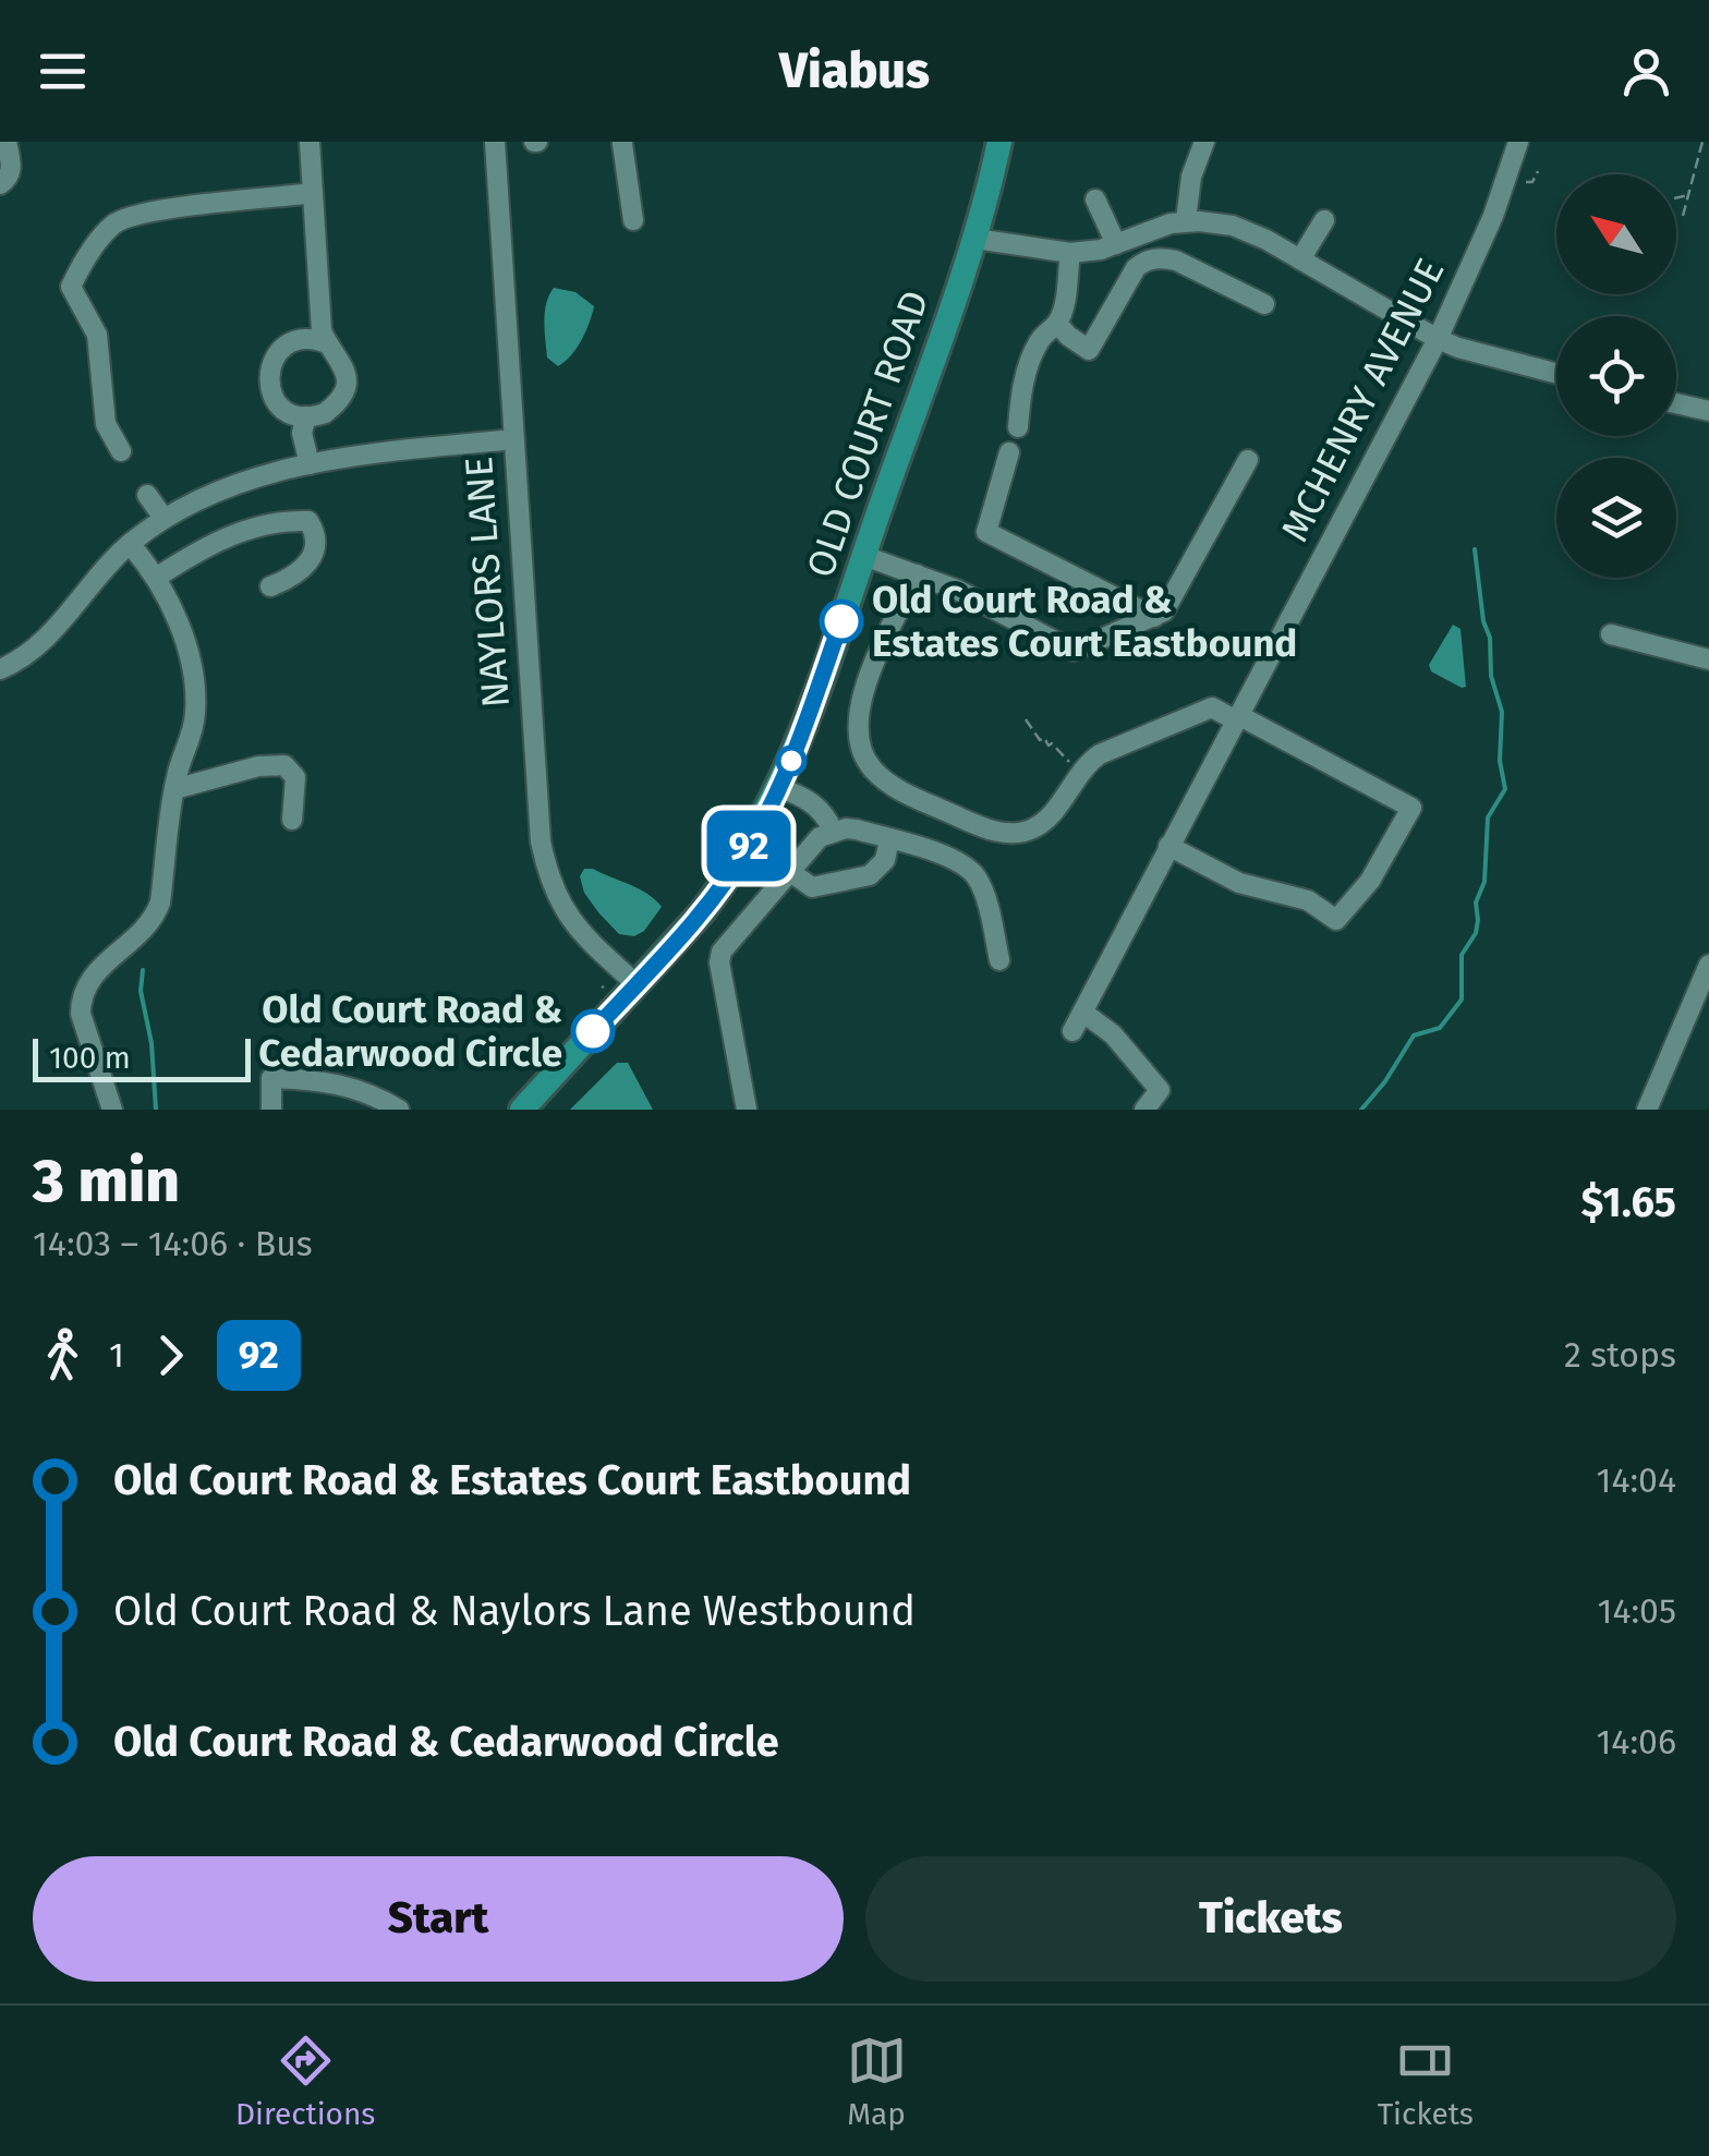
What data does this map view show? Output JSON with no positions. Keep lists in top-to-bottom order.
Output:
{
  "streets": {
    "main road": ["OLD COURT ROAD"],
    "street": ["MCHENRY AVENUE", "NAYLORS LANE"]
  },
  "crossings": [
    ["OLD COURT ROAD", "NAYLORS LANE"]
  ],
  "places": ["Old Court Road & Estates Court Eastbound", "Old Court Road & Cedarwood Circle"],
  "lines": ["bus line 92"],
  "scale_bar": "100 m",
  "north": "top left",
  "page": {
    "header": "Viabus",
    "on_map": "92",
    "scale": "100 m",
    "heading": ["3 min", "14:03 – 14:06 · Bus", "$1.65"],
    "legs": ["1", "92", "2 stops"],
    "list": [
      {
        "name": "Old Court Road & Estates Court Eastbound",
        "value": "14:04"
      },
      {
        "name": "Old Court Road & Naylors Lane Westbound",
        "value": "14:05"
      },
      {
        "name": "Old Court Road & Cedarwood Circle",
        "value": "14:06"
      }
    ],
    "buttons": ["Start", "Tickets"],
    "tabs": ["Directions", "Map", "Tickets"]
  }
}
